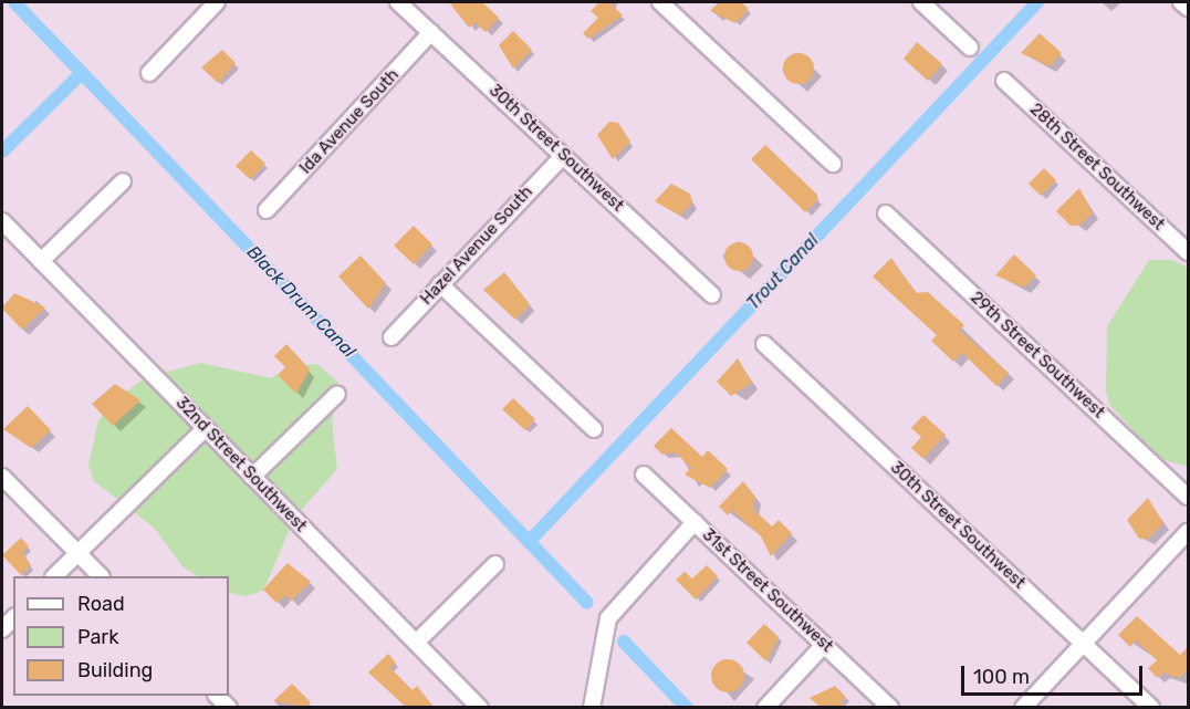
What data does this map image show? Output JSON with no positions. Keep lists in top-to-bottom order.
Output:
{
  "streets": {
    "street": [
      "Ida Avenue South",
      "30th Street Southwest",
      "28th Street Southwest",
      "Hazel Avenue South",
      "29th Street Southwest",
      "32nd Street Southwest",
      "31st Street Southwest"
    ]
  },
  "crossings": [
    ["Ida Avenue South", "30th Street Southwest"],
    ["30th Street Southwest", "Hazel Avenue South"]
  ],
  "water": ["Trout Canal", "Black Drum Canal"],
  "legend": ["Road", "Park", "Building"],
  "scale_bar": "100 m"
}
